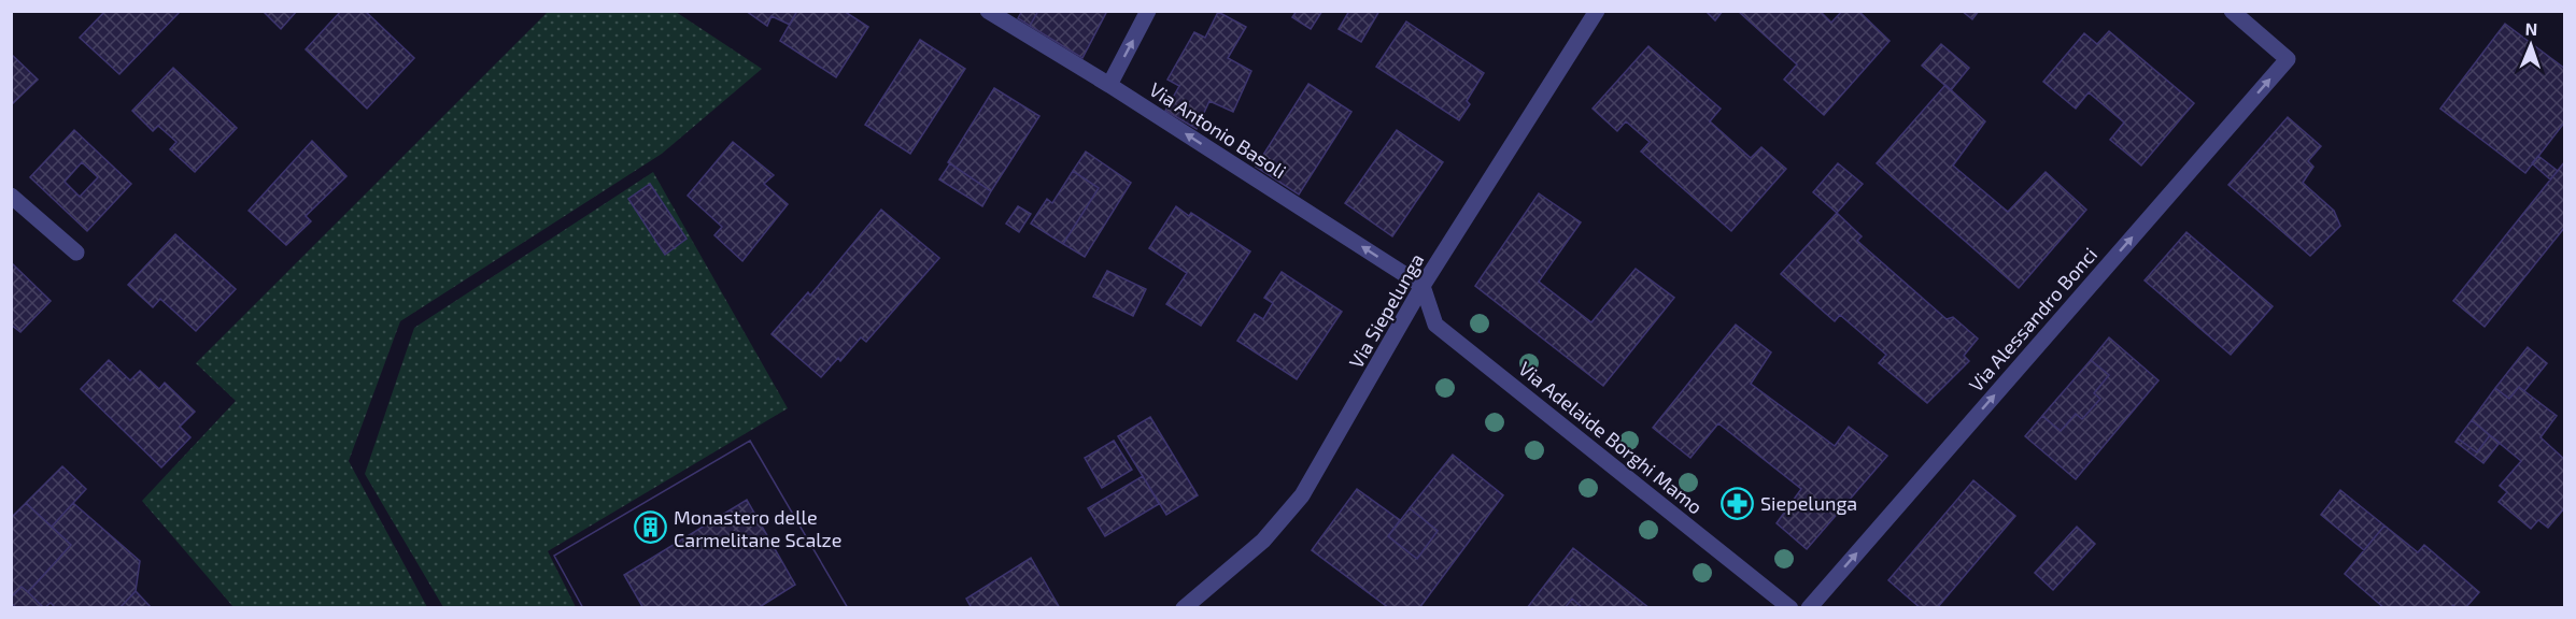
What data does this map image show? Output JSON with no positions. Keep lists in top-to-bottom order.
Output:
{
  "streets": {
    "street": [
      "Via Antonio Basoli",
      "Via Siepelunga",
      "Via Alessandro Bonci",
      "Via Adelaide Borghi Mamo"
    ]
  },
  "crossings": [
    ["Via Antonio Basoli", "Via Siepelunga"],
    ["Via Antonio Basoli", "Via Adelaide Borghi Mamo"],
    ["Via Siepelunga", "Via Adelaide Borghi Mamo"]
  ],
  "one_way": ["Via Antonio Basoli", "Via Alessandro Bonci"],
  "places": {
    "pharmacy": ["Siepelunga"],
    "building": ["Monastero delle Carmelitane Scalze"]
  },
  "north": "top"
}
